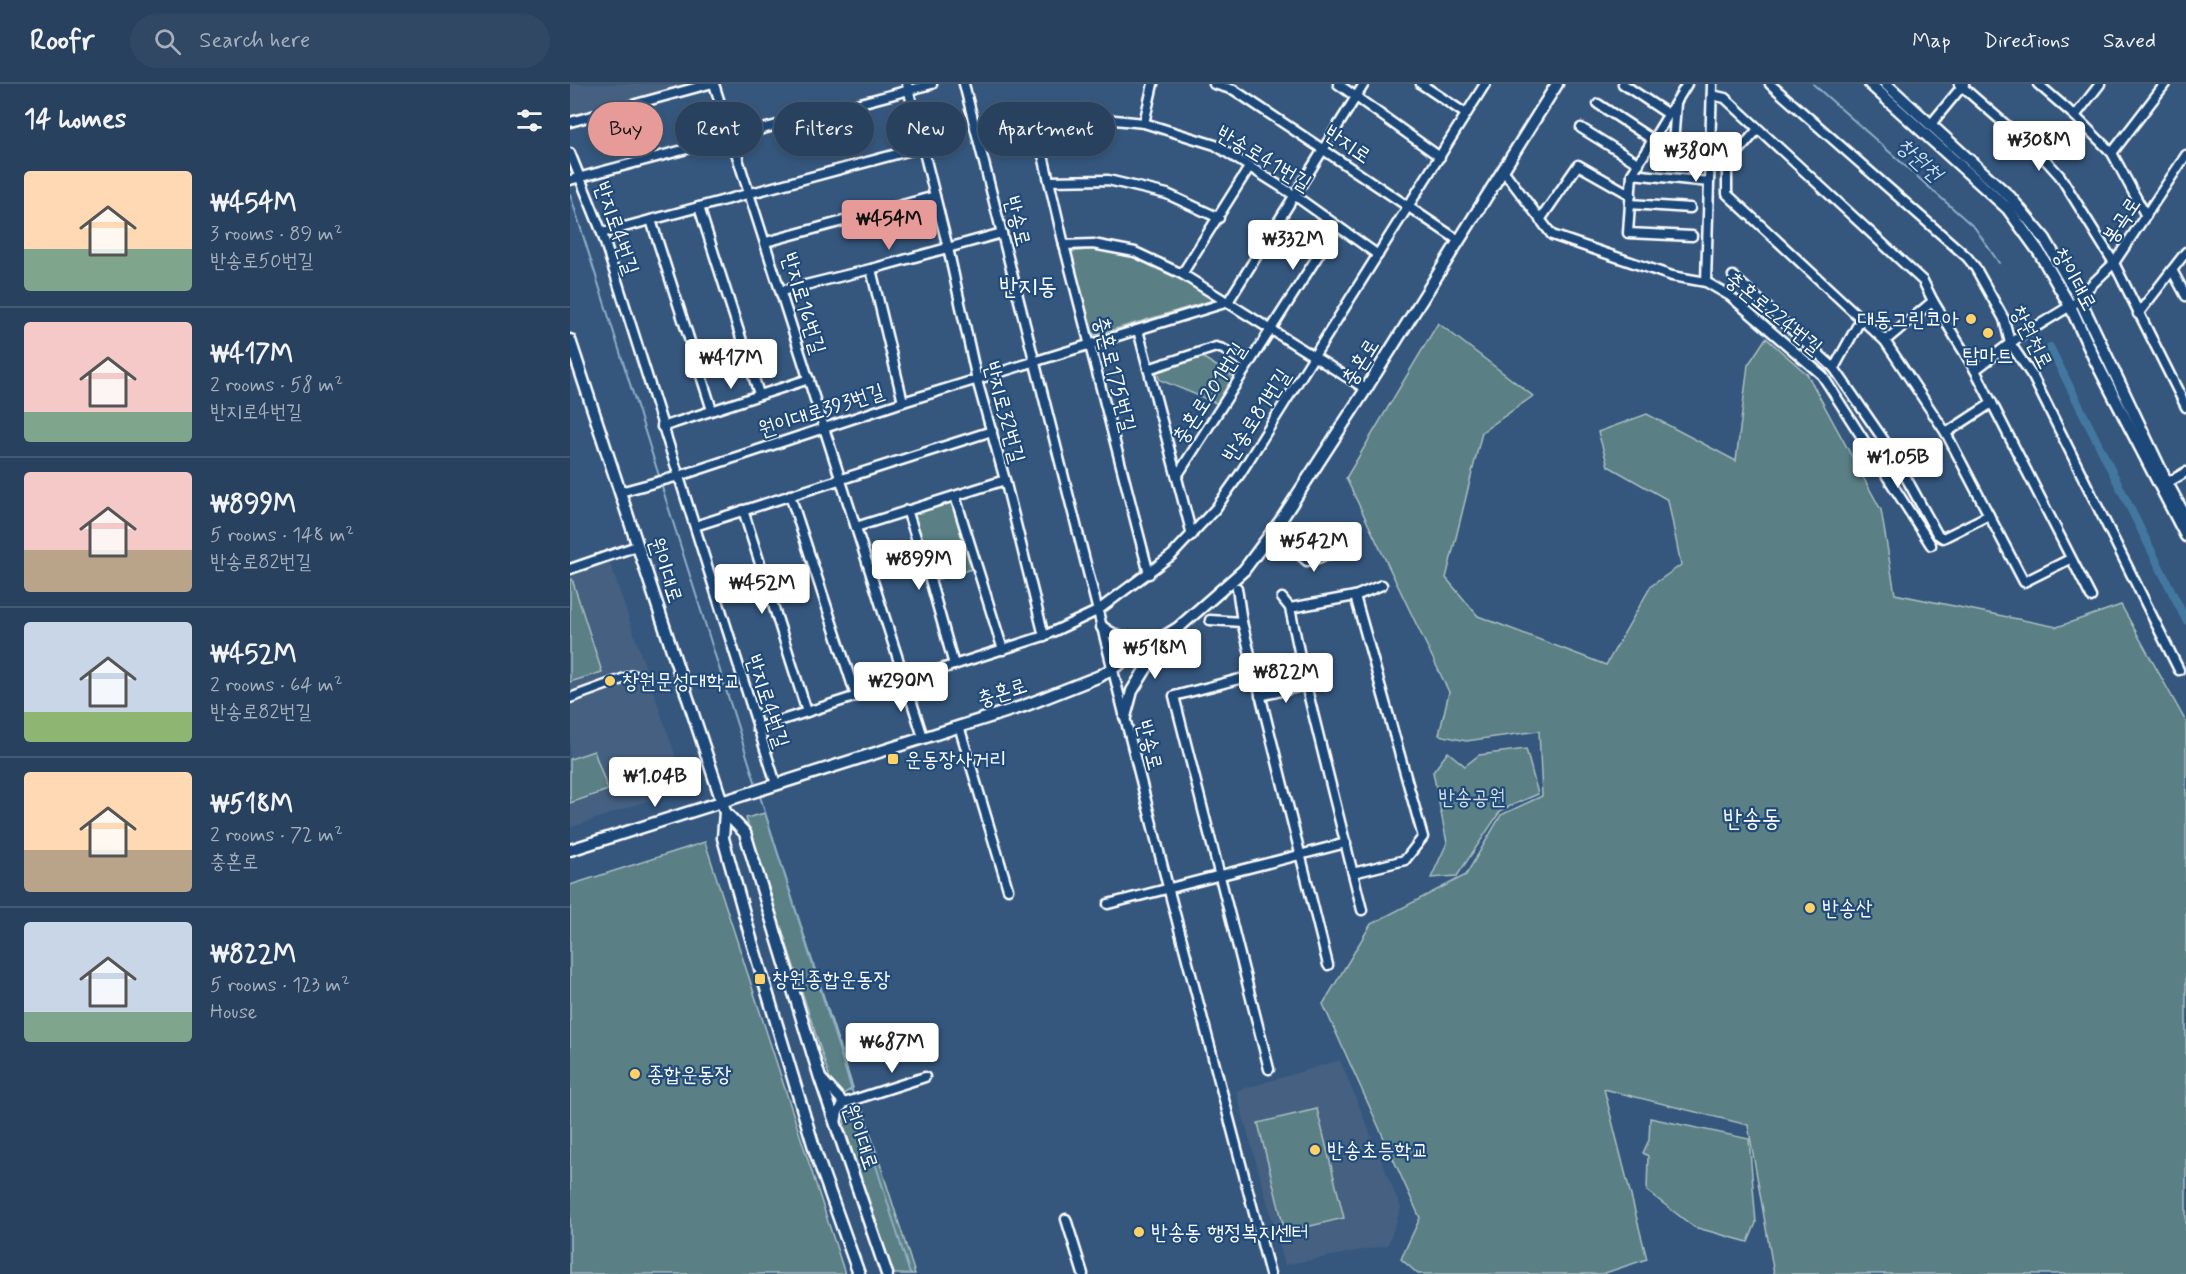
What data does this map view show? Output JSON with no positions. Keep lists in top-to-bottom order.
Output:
{
  "streets": {
    "main road": ["창이대로", "충혼로", "원이대로"],
    "street": [
      "반지로",
      "반송로41번길",
      "봉곡로",
      "반송로",
      "반지로4번길",
      "반지로16번길",
      "충혼로224번길",
      "창원천로",
      "충혼로175번길",
      "충혼로201번길",
      "원이대로393번길",
      "반지로32번길",
      "반송로81번길"
    ]
  },
  "crossings": [
    ["반지로", "충혼로"],
    ["반지로", "반송로81번길"],
    ["반송로41번길", "충혼로201번길"],
    ["반송로41번길", "반송로81번길"],
    ["봉곡로", "창이대로"],
    ["봉곡로", "창원천로"],
    ["반송로", "충혼로"],
    ["반송로", "원이대로393번길"],
    ["반송로", "반송로81번길"],
    ["반지로4번길", "충혼로"],
    ["반지로4번길", "원이대로393번길"],
    ["반지로4번길", "반송로81번길"],
    ["반지로16번길", "충혼로"],
    ["반지로16번길", "원이대로393번길"],
    ["반지로16번길", "반송로81번길"],
    ["충혼로224번길", "충혼로"],
    ["충혼로", "충혼로201번길"],
    ["충혼로", "원이대로"],
    ["충혼로175번길", "충혼로201번길"],
    ["충혼로175번길", "원이대로393번길"],
    ["충혼로175번길", "반송로81번길"],
    ["충혼로201번길", "원이대로393번길"],
    ["충혼로201번길", "반송로81번길"],
    ["원이대로393번길", "반지로32번길"],
    ["원이대로393번길", "원이대로"],
    ["반지로32번길", "반송로81번길"]
  ],
  "districts": ["반지동", "반송동"],
  "water": ["창원천"],
  "parks": ["반송공원"],
  "places": {
    "other": [
      "대동그린코아",
      "탑마트",
      "창원문성대학교",
      "반송산",
      "종합운동장",
      "반송초등학교",
      "반송동 행정복지센터"
    ],
    "transit": ["운동장사거리", "창원종합운동장"]
  },
  "page": {
    "header": "Roofr",
    "search": "Search here",
    "nav": ["Map", "Directions", "Saved"],
    "heading": "14 homes",
    "chip": [
      "Buy",
      "Rent",
      "Filters",
      "New",
      "Apartment"
    ],
    "price": [
      "₩308M",
      "₩380M",
      "₩454M",
      "₩332M",
      "₩417M",
      "₩1.05B",
      "₩542M",
      "₩899M",
      "₩452M",
      "₩518M",
      "₩822M",
      "₩290M",
      "₩1.04B",
      "₩687M"
    ],
    "list": [
      {
        "name": "₩454M",
        "note": "3 rooms · 89 m² · 반송로50번길"
      },
      {
        "name": "₩417M",
        "note": "2 rooms · 58 m² · 반지로4번길"
      },
      {
        "name": "₩899M",
        "note": "5 rooms · 148 m² · 반송로82번길"
      },
      {
        "name": "₩452M",
        "note": "2 rooms · 64 m² · 반송로82번길"
      },
      {
        "name": "₩518M",
        "note": "2 rooms · 72 m² · 충혼로"
      },
      {
        "name": "₩822M",
        "note": "5 rooms · 123 m² · House"
      }
    ]
  }
}
